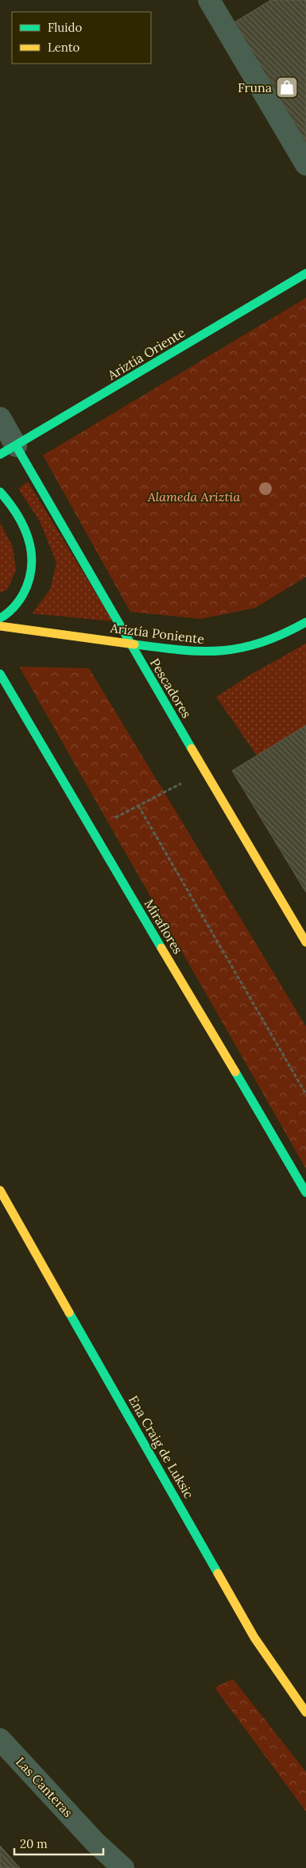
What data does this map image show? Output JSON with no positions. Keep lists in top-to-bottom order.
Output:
{
  "streets": {
    "street": [
      "Ariztía Oriente",
      "Ariztía Poniente",
      "Pescadores",
      "Miraflores",
      "Ena Craig de Luksic",
      "Las Canteras"
    ]
  },
  "crossings": [
    ["Ariztía Oriente", "Pescadores"],
    ["Ariztía Poniente", "Pescadores"]
  ],
  "parks": ["Alameda Ariztia"],
  "places": {
    "shop": ["Fruna"]
  },
  "legend": ["Fluido", "Lento"],
  "scale_bar": "20 m"
}
